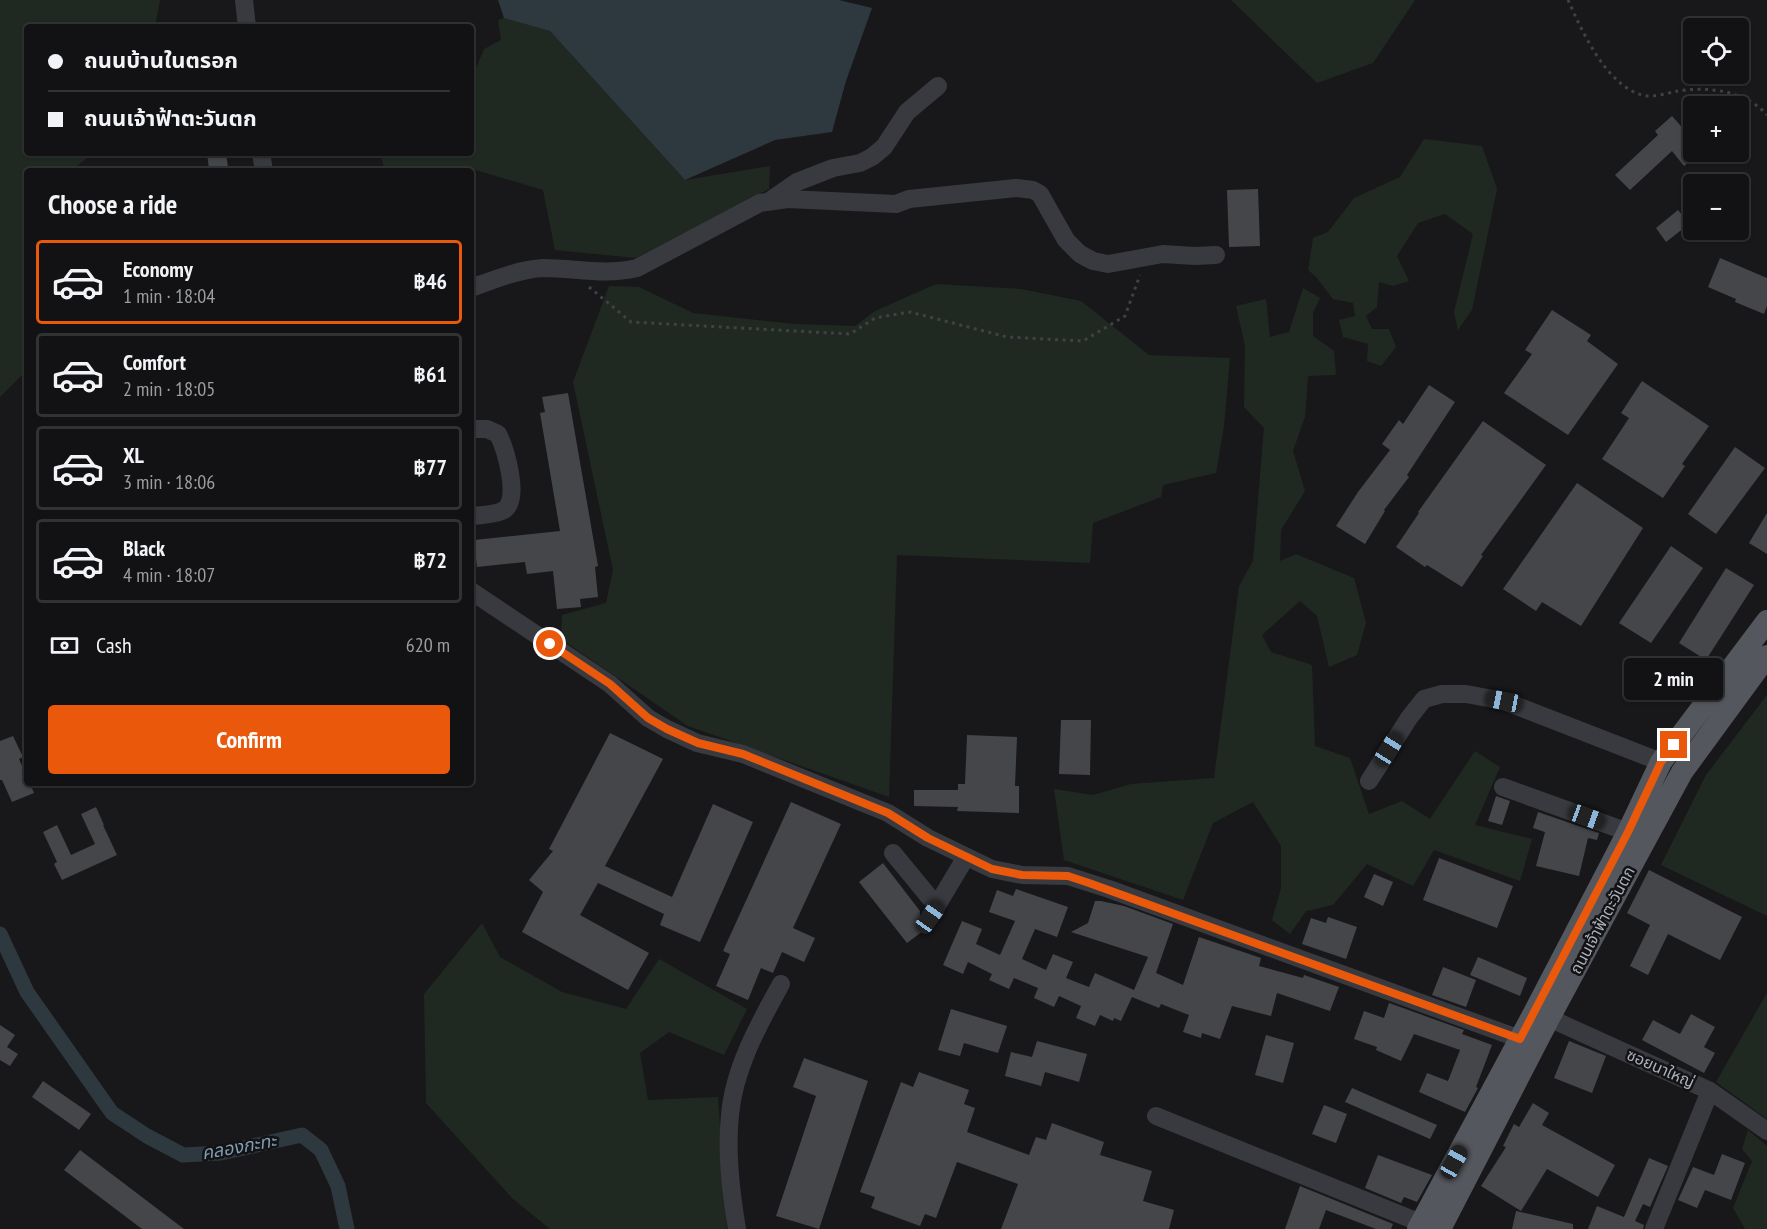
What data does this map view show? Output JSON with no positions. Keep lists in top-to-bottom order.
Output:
{
  "streets": {
    "main road": ["ถนนเจ้าฟ้าตะวันตก"],
    "street": ["ซอยนาใหญ่"]
  },
  "crossings": [
    ["ถนนเจ้าฟ้าตะวันตก", "ซอยนาใหญ่"]
  ],
  "water": ["คลองกะทะ"],
  "page": {
    "map_buttons": ["+", "−"],
    "banner": ["ถนนบ้านในตรอก", "ถนนเจ้าฟ้าตะวันตก"],
    "heading": "Choose a ride",
    "list": [
      {
        "name": "Economy",
        "note": "1 min · 18:04",
        "value": "฿46"
      },
      {
        "name": "Comfort",
        "note": "2 min · 18:05",
        "value": "฿61"
      },
      {
        "name": "XL",
        "note": "3 min · 18:06",
        "value": "฿77"
      },
      {
        "name": "Black",
        "note": "4 min · 18:07",
        "value": "฿72"
      }
    ],
    "pay": ["Cash", "620 m"],
    "bubble": "2 min",
    "buttons": "Confirm"
  }
}
